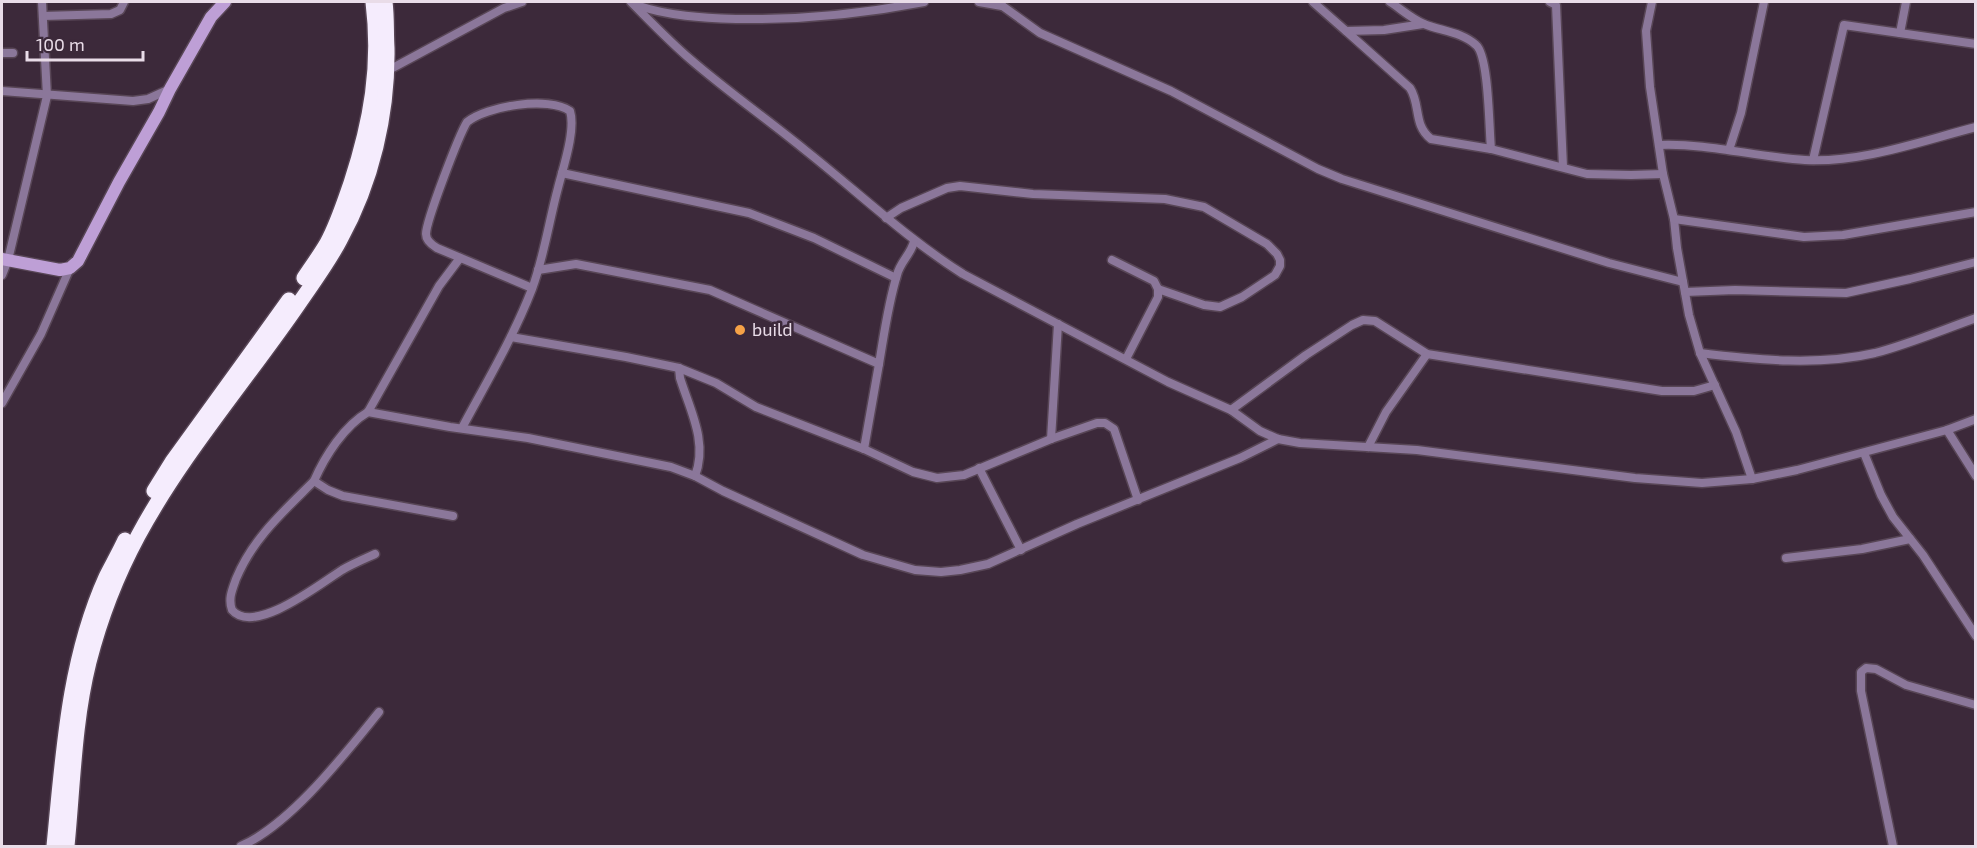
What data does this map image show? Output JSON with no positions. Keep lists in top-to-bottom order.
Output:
{
  "places": ["build"],
  "scale_bar": "100 m"
}
